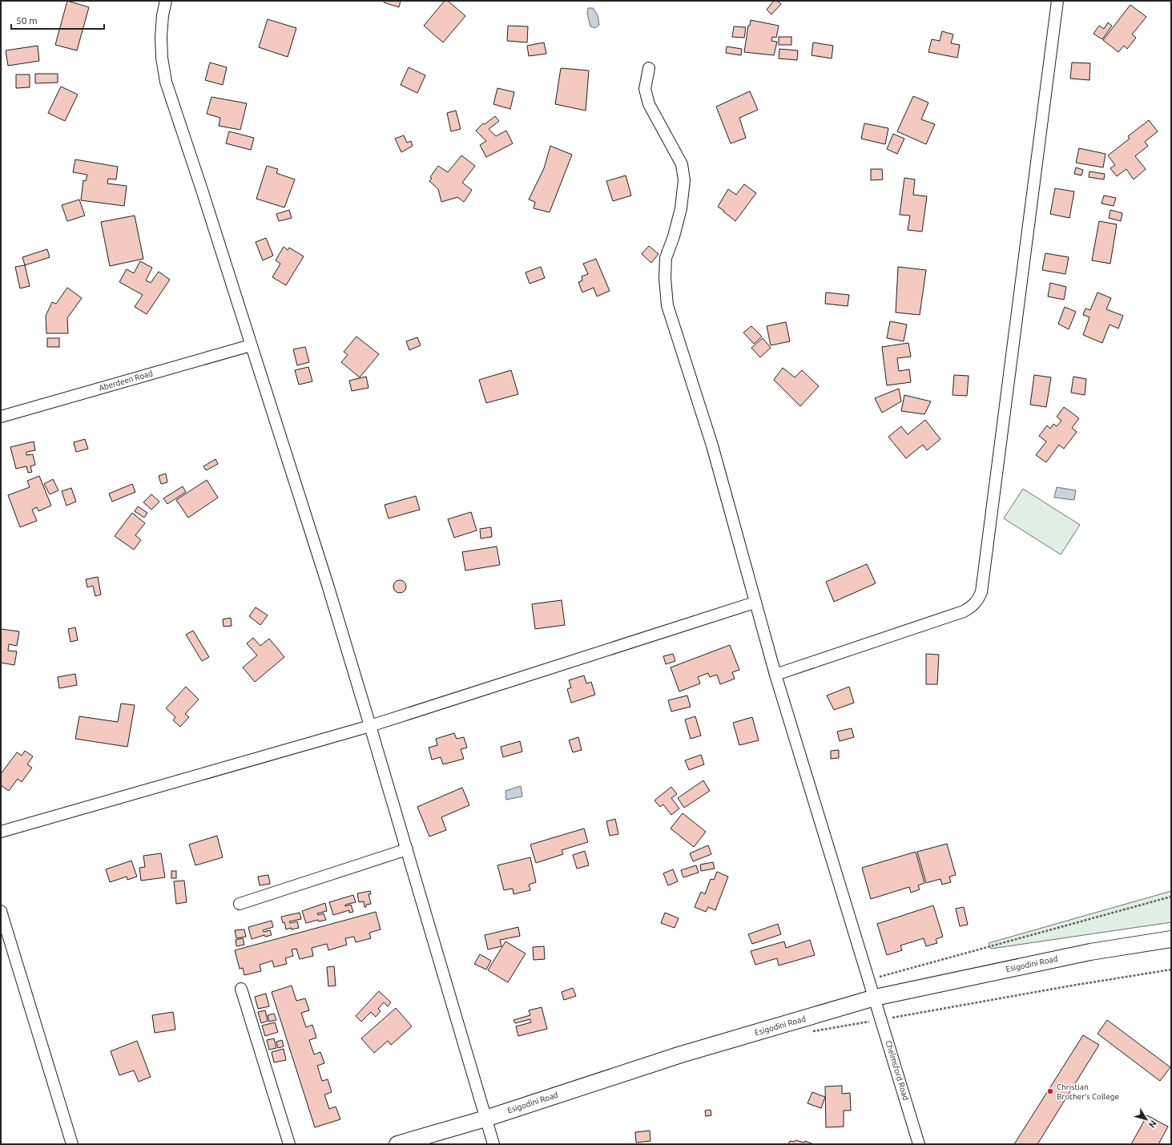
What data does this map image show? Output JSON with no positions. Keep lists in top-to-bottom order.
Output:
{
  "streets": {
    "main road": ["Esigodini Road"],
    "street": ["Aberdeen Road", "Chelmsford Road"]
  },
  "crossings": [
    ["Esigodini Road", "Chelmsford Road"]
  ],
  "places": ["Christian Brother's College"],
  "scale_bar": "50 m",
  "north": "bottom right"
}
